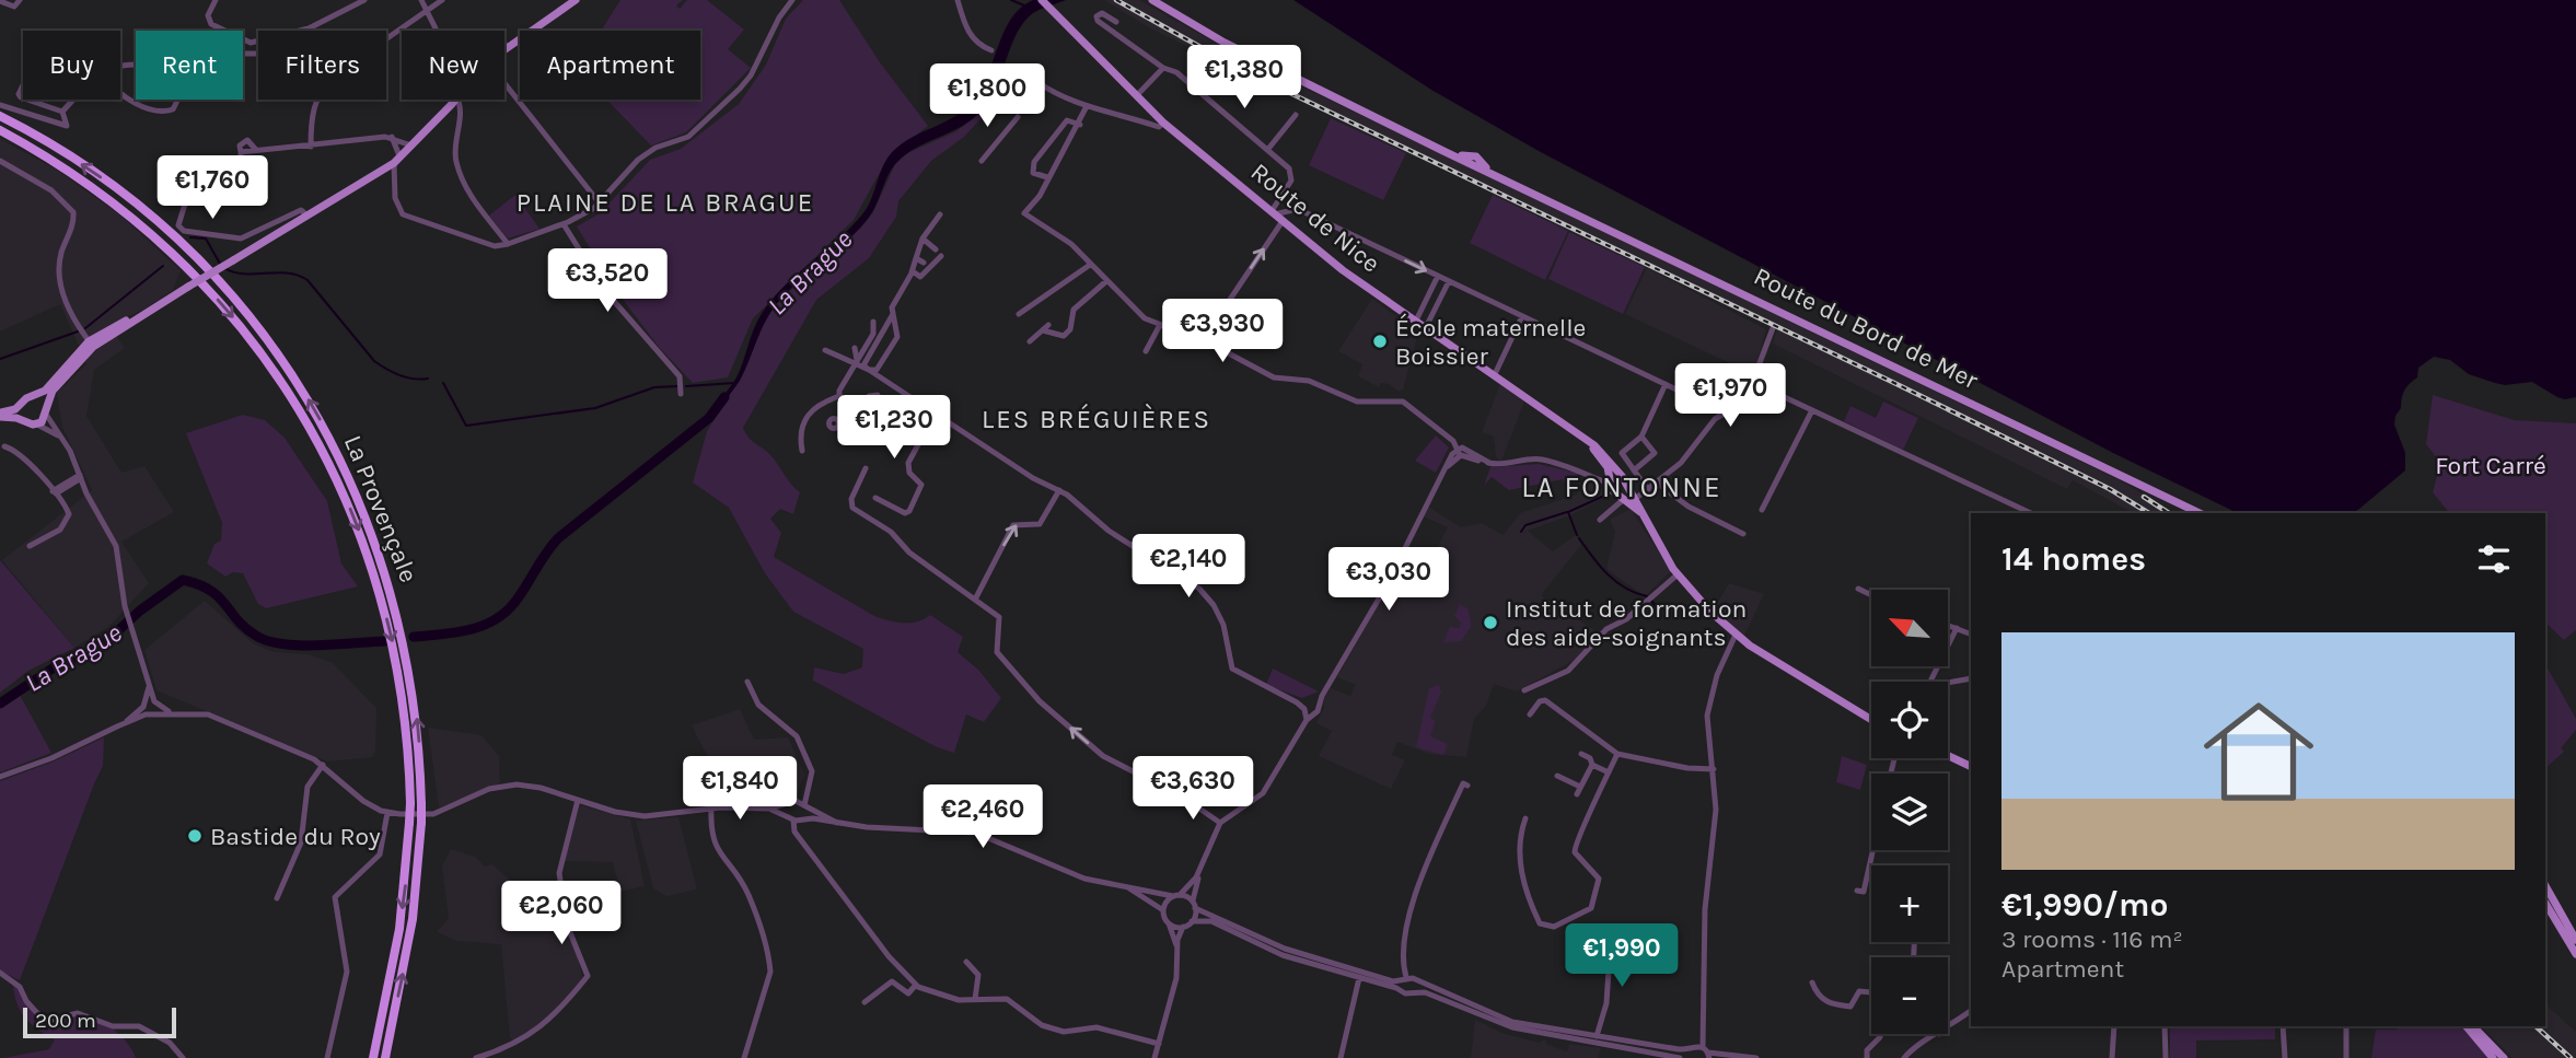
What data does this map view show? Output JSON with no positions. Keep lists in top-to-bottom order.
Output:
{
  "streets": {
    "highway": ["La Provençale"],
    "main road": ["Route de Nice", "Route du Bord de Mer"]
  },
  "districts": ["PLAINE DE LA BRAGUE", "LES BRÉGUIÈRES", "LA FONTONNE"],
  "water": ["La Brague"],
  "parks": ["Fort Carré"],
  "places": ["École maternelle Boissier", "Institut de formation des aide-soignants", "Bastide du Roy"],
  "scale_bar": "200 m",
  "north": "top left",
  "page": {
    "chip": [
      "Buy",
      "Rent",
      "Filters",
      "New",
      "Apartment"
    ],
    "price": [
      "€1,380",
      "€1,800",
      "€1,760",
      "€3,520",
      "€3,930",
      "€1,970",
      "€1,230",
      "€2,140",
      "€3,030",
      "€1,840",
      "€3,630",
      "€2,460",
      "€2,060",
      "€1,990"
    ],
    "heading": "14 homes",
    "map_buttons": ["+", "−"],
    "list": [
      {
        "name": "€1,990/mo",
        "note": "3 rooms · 116 m² · Apartment"
      }
    ],
    "scale": "200 m"
  }
}
